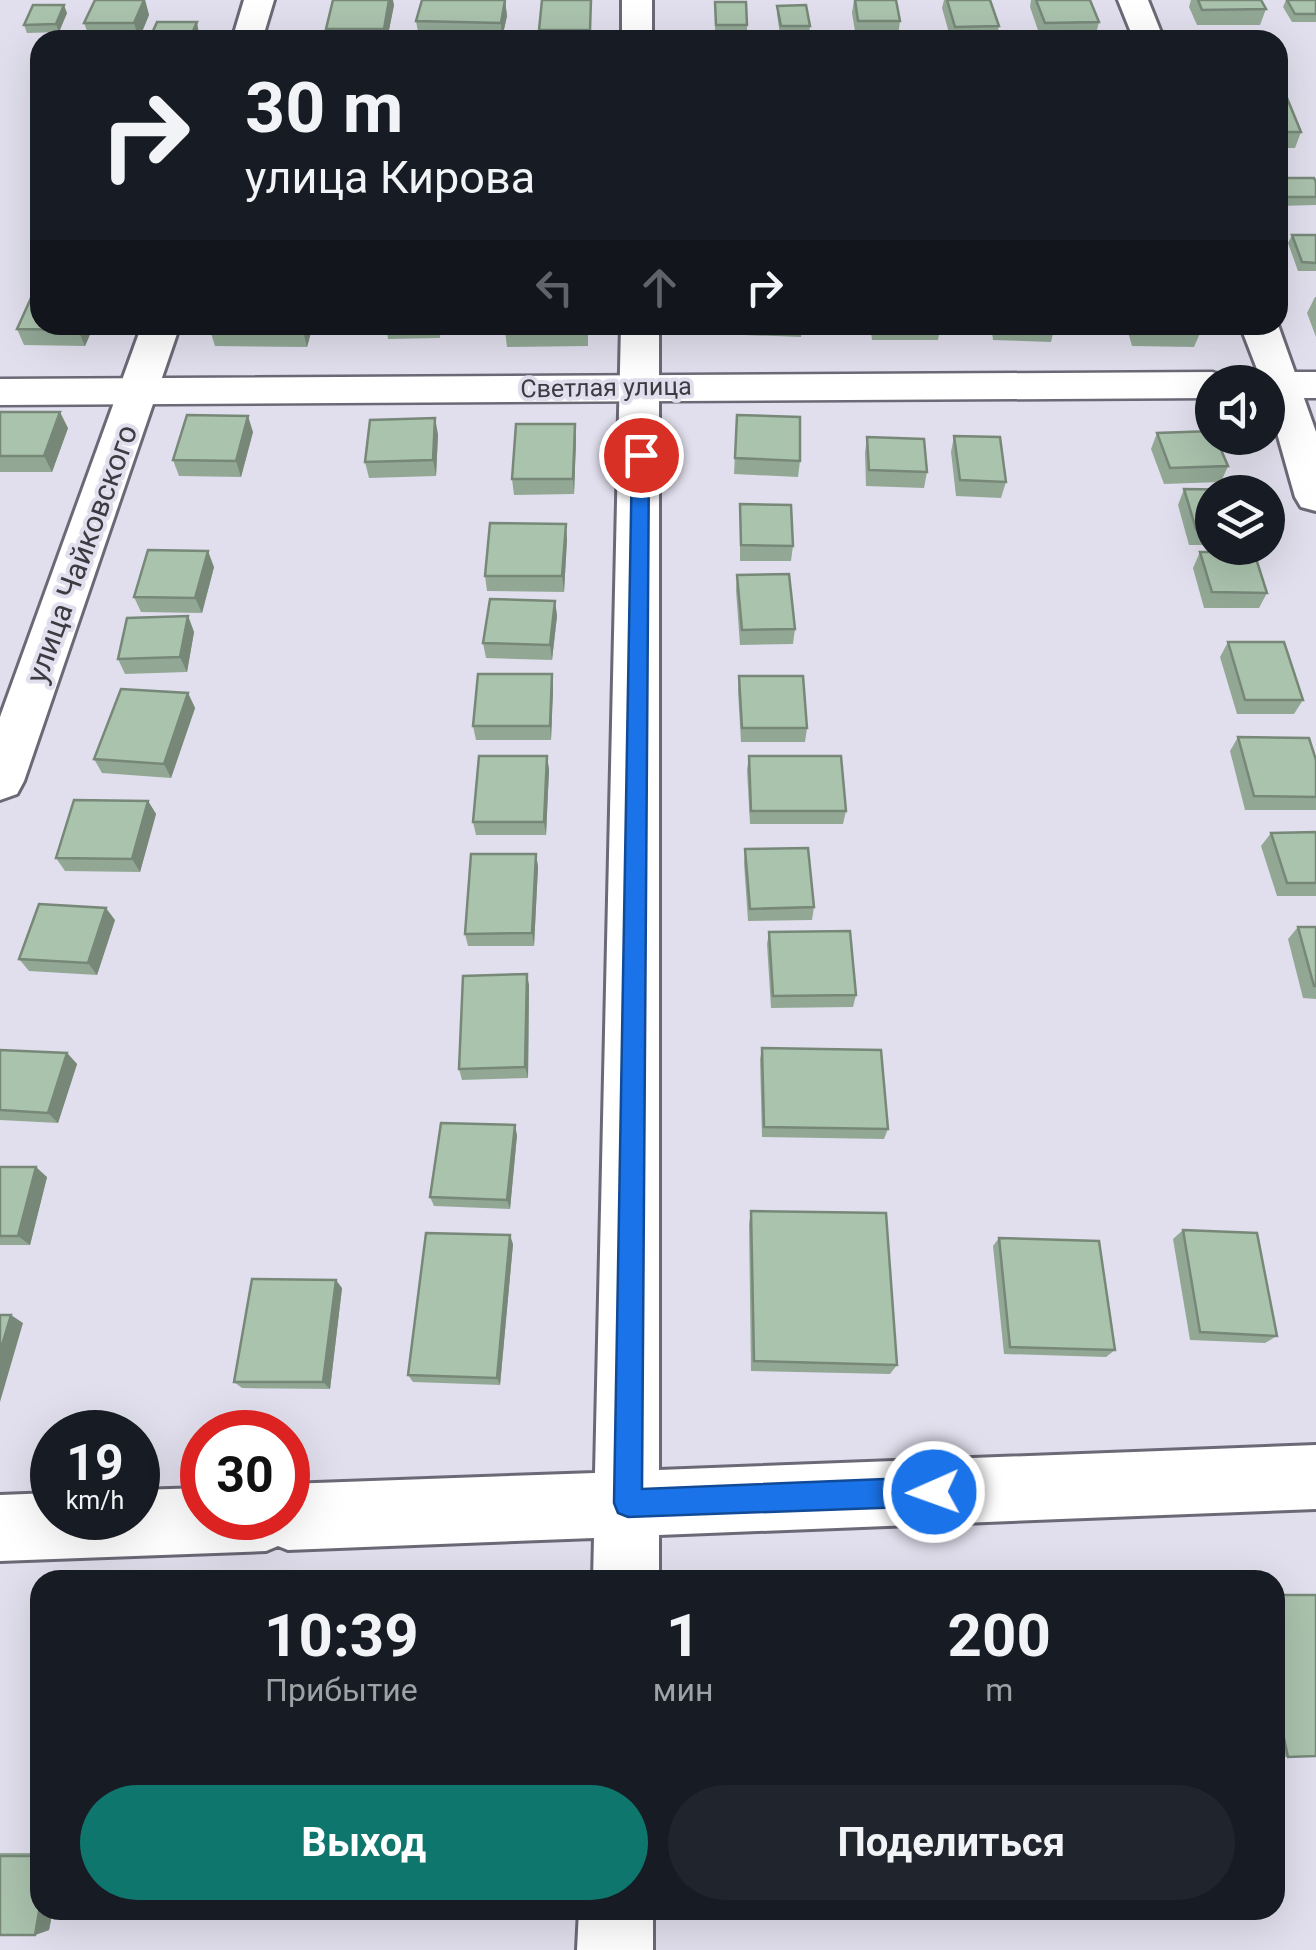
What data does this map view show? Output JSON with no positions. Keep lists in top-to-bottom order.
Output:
{
  "streets": {
    "main road": ["Светлая улица"],
    "street": ["улица Чайковского"]
  },
  "crossings": [
    ["Светлая улица", "улица Чайковского"]
  ],
  "page": {
    "turn": ["30 m", "улица Кирова"],
    "speed": "19 km/h",
    "limit": "30",
    "eta": [
      "10:39",
      "Прибытие",
      "1",
      "мин",
      "200",
      "m"
    ],
    "buttons": ["Выход", "Поделиться"]
  }
}
